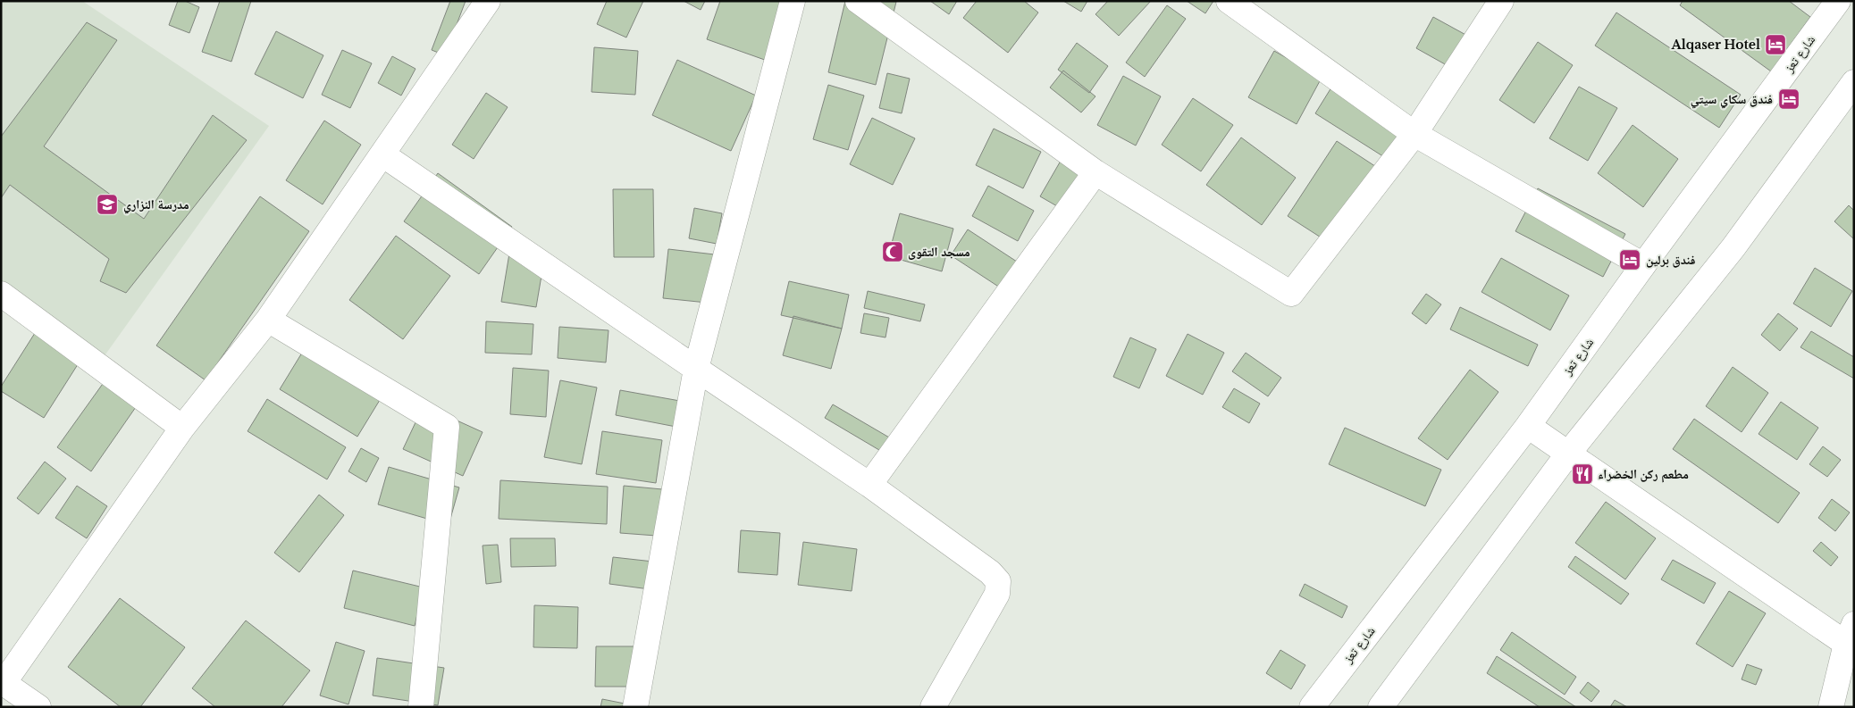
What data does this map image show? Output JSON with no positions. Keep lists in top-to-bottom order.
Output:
{
  "streets": {
    "main road": ["شارع تعز"]
  },
  "places": {
    "hotel": ["Alqaser Hotel", "فندق سكاي سيتي", "فندق برلين"],
    "school or university": ["مدرسة النزاري"],
    "mosque": ["مسجد التقوى"],
    "restaurant": ["مطعم ركن الخضراء"]
  }
}
